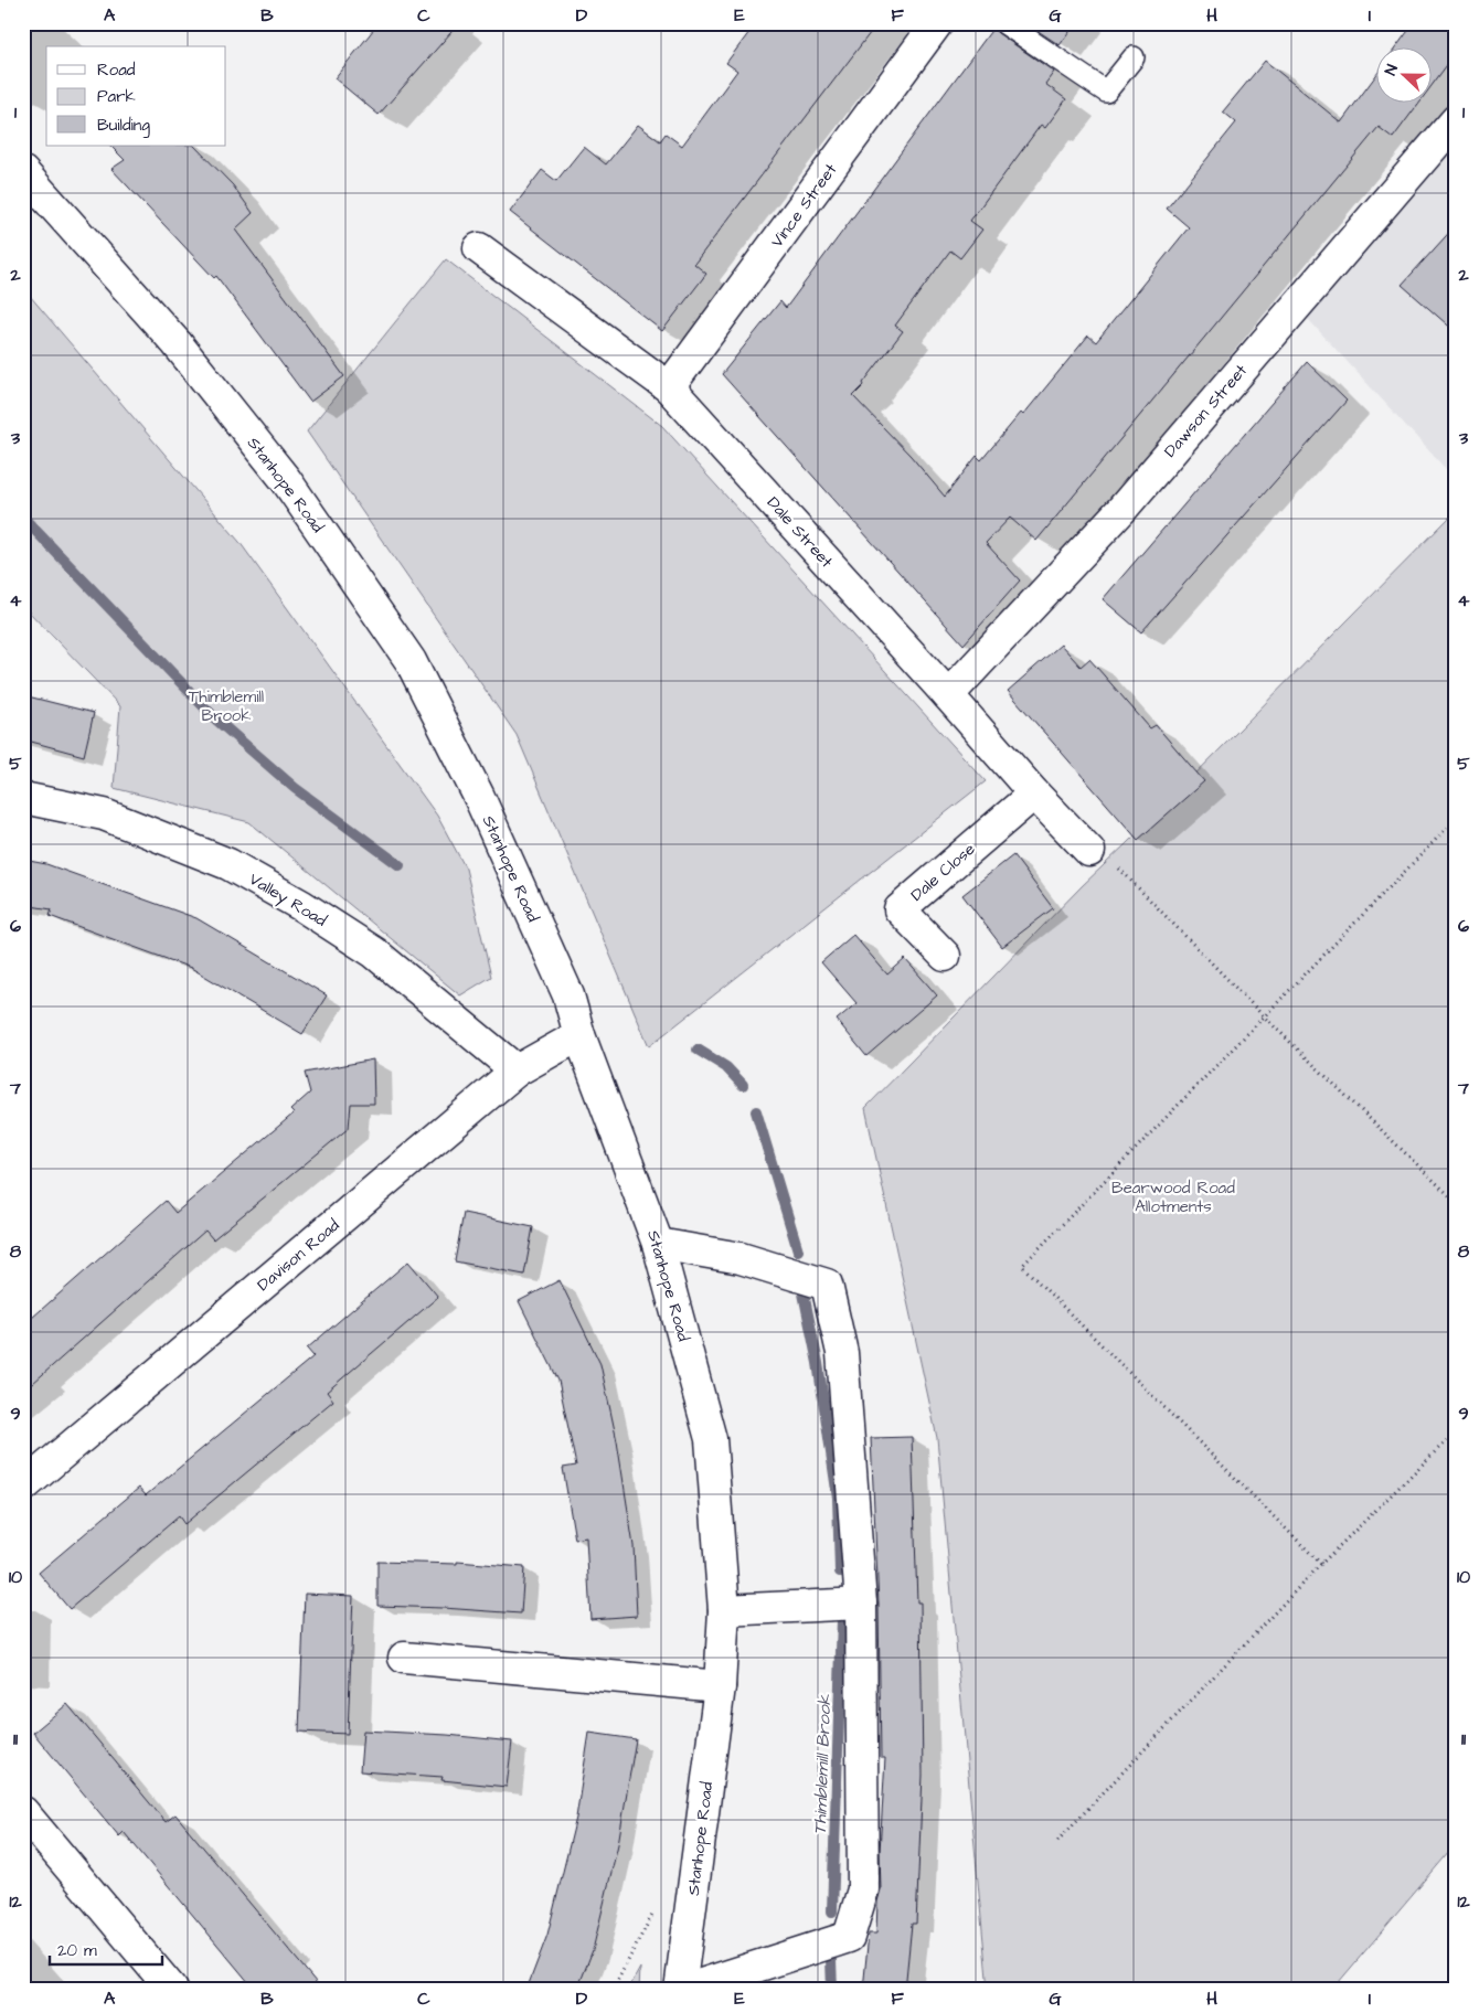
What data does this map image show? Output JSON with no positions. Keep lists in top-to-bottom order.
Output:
{
  "streets": {
    "street": [
      "Vince Street",
      "Dawson Street",
      "Stanhope Road",
      "Dale Street",
      "Dale Close",
      "Valley Road",
      "Davison Road"
    ]
  },
  "crossings": [
    ["Vince Street", "Dale Street"],
    ["Dawson Street", "Dale Street"],
    ["Stanhope Road", "Davison Road"],
    ["Dale Street", "Dale Close"],
    ["Valley Road", "Davison Road"]
  ],
  "water": ["Thimblemill Brook"],
  "parks": ["Thimblemill Brook", "Bearwood Road Allotments"],
  "legend": ["Road", "Park", "Building"],
  "scale_bar": "20 m",
  "north": "left",
  "grid": {
    "columns": [
      "A",
      "B",
      "C",
      "D",
      "E",
      "F",
      "G",
      "H",
      "I"
    ],
    "rows": [
      "1",
      "2",
      "3",
      "4",
      "5",
      "6",
      "7",
      "8",
      "9",
      "10",
      "11",
      "12"
    ]
  }
}
